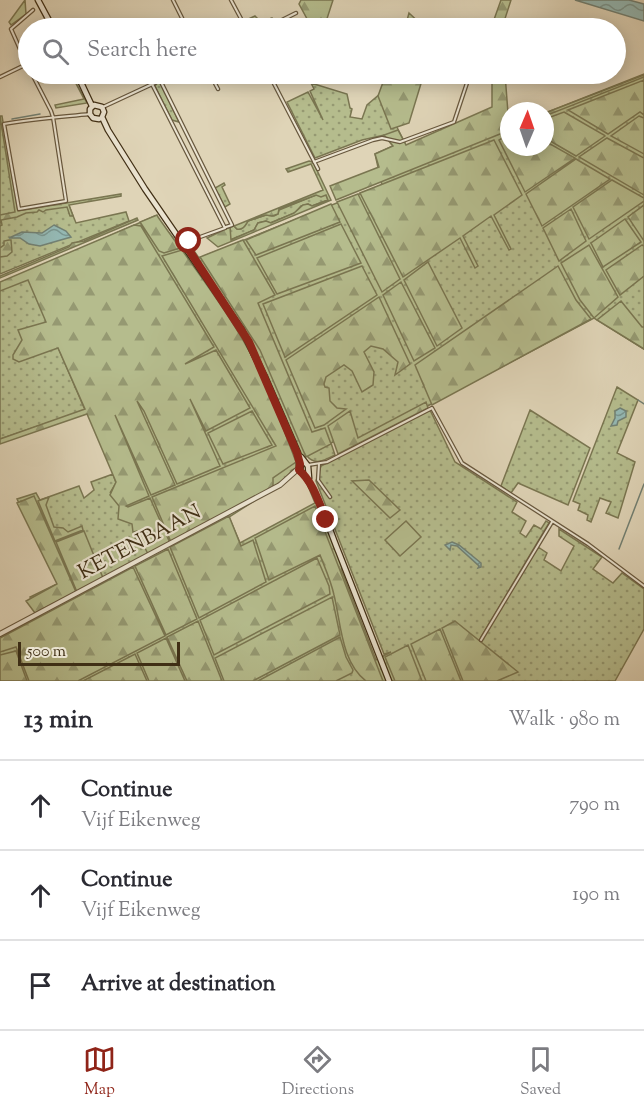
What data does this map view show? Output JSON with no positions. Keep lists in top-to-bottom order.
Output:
{
  "streets": {
    "street": ["KETENBAAN"]
  },
  "scale_bar": "500 m",
  "north": "top",
  "page": {
    "search": "Search here",
    "scale": "500 m",
    "heading": ["13 min", "Walk · 980 m"],
    "list": [
      ["Continue", "Vijf Eikenweg", "790 m"],
      ["Continue", "Vijf Eikenweg", "190 m"],
      "Arrive at destination"
    ],
    "nav": ["Map", "Directions", "Saved"]
  }
}
